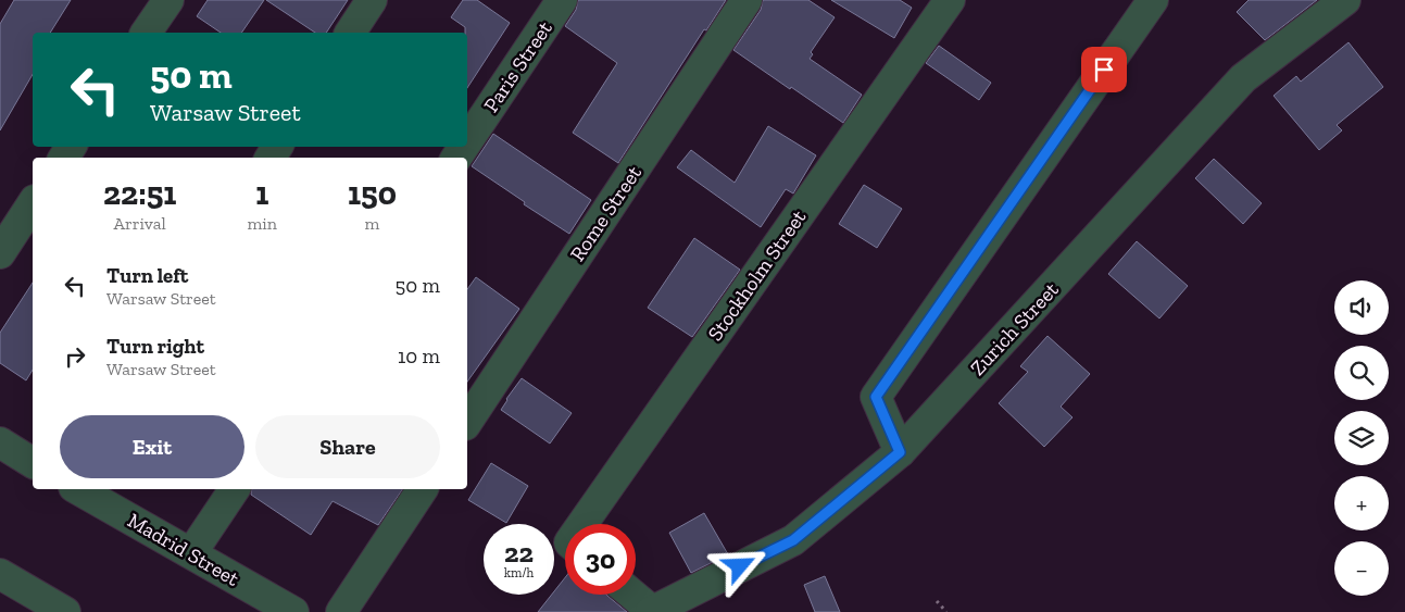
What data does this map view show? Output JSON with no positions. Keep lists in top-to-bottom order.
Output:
{
  "streets": {
    "street": [
      "Paris Street",
      "Rome Street",
      "Stockholm Street",
      "Zurich Street",
      "Madrid Street"
    ]
  },
  "page": {
    "turn": ["50 m", "Warsaw Street"],
    "eta": [
      "22:51",
      "Arrival",
      "1",
      "min",
      "150",
      "m"
    ],
    "list": [
      {
        "name": "Turn left",
        "note": "Warsaw Street",
        "value": "50 m"
      },
      {
        "name": "Turn right",
        "note": "Warsaw Street",
        "value": "10 m"
      }
    ],
    "map_buttons": ["+", "−"],
    "buttons": ["Exit", "Share"],
    "speed": "22 km/h",
    "limit": "30"
  }
}
